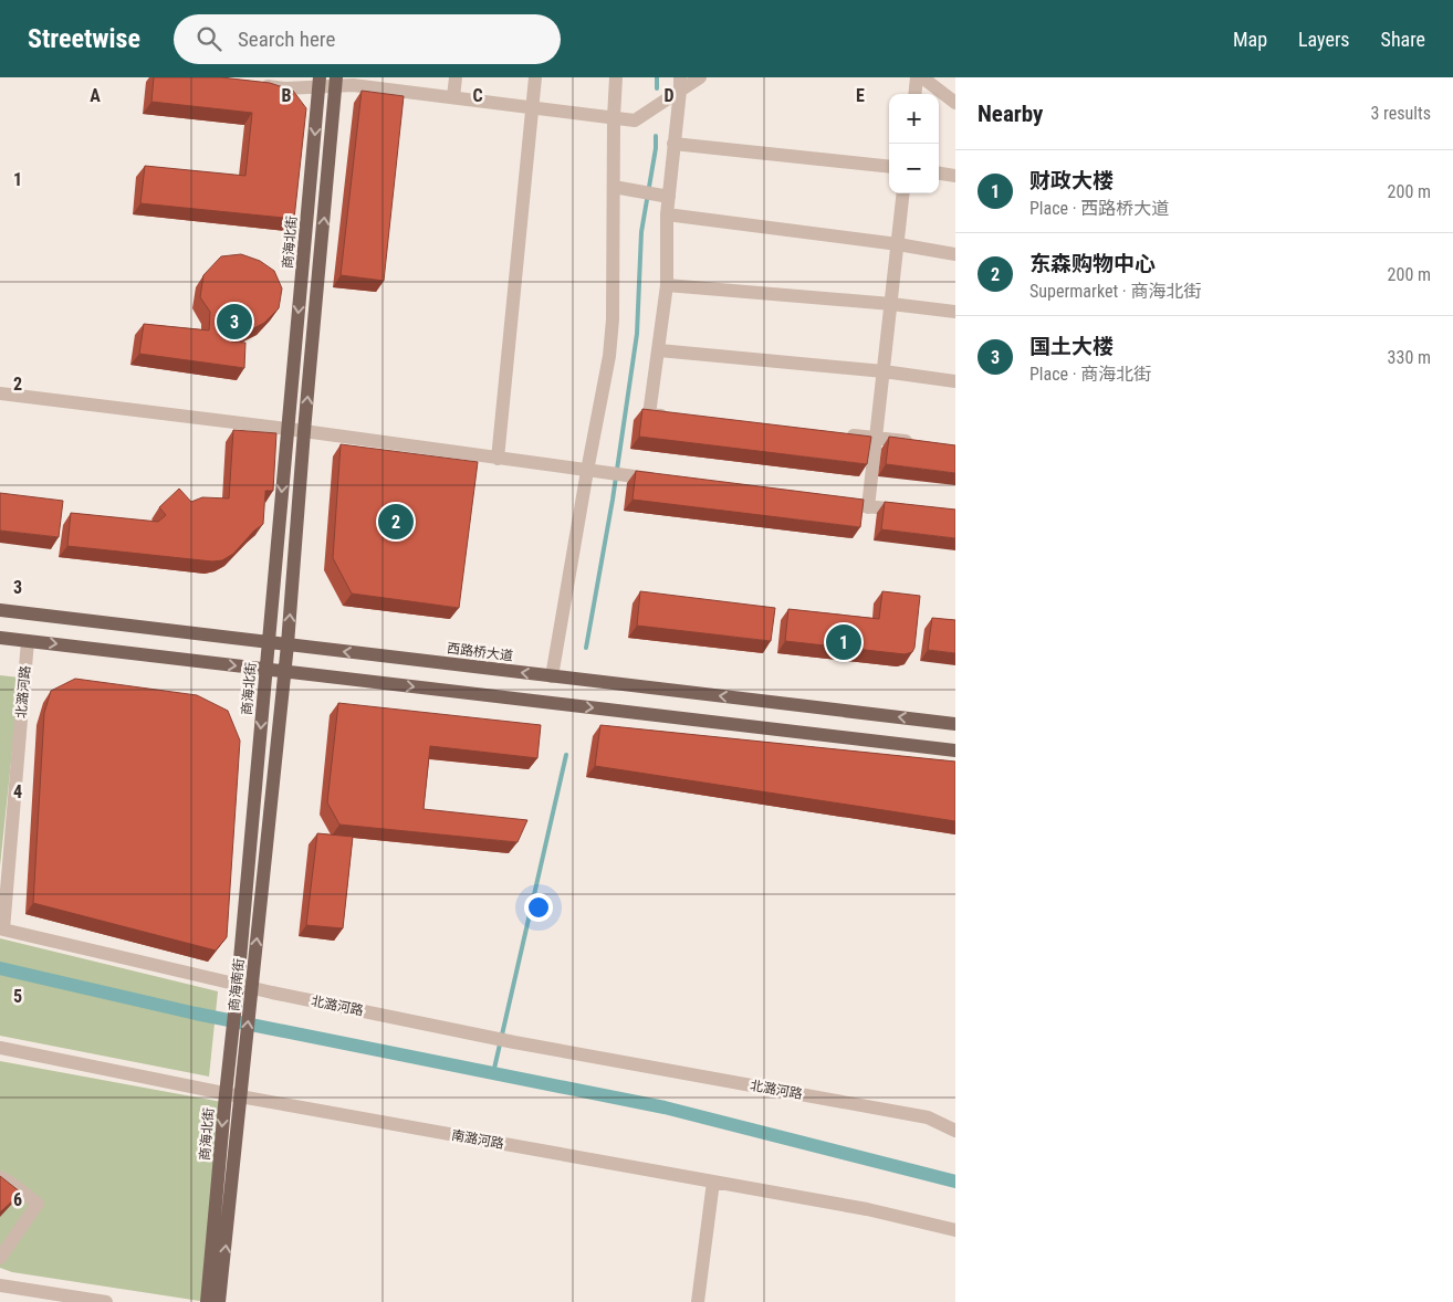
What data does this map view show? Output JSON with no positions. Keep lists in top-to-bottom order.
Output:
{
  "streets": {
    "main road": ["商海北街", "西路桥大道", "商海南街"],
    "street": ["北潞河路", "南潞河路"]
  },
  "crossings": [
    ["商海北街", "西路桥大道"],
    ["商海北街", "北潞河路"],
    ["商海北街", "商海南街"],
    ["商海北街", "南潞河路"],
    ["北潞河路", "商海南街"],
    ["商海南街", "南潞河路"]
  ],
  "one_way": ["商海南街"],
  "page": {
    "header": "Streetwise",
    "search": "Search here",
    "nav": ["Map", "Layers", "Share"],
    "heading": ["Nearby", "3 results"],
    "map_buttons": ["+", "−"],
    "list": [
      {
        "mark": "1",
        "name": "财政大楼",
        "note": "Place · 西路桥大道",
        "value": "200 m"
      },
      {
        "mark": "2",
        "name": "东森购物中心",
        "note": "Supermarket · 商海北街",
        "value": "200 m"
      },
      {
        "mark": "3",
        "name": "国土大楼",
        "note": "Place · 商海北街",
        "value": "330 m"
      }
    ],
    "pins": ["3", "2", "1"]
  },
  "grid": {
    "columns": [
      "A",
      "B",
      "C",
      "D",
      "E"
    ],
    "rows": [
      "1",
      "2",
      "3",
      "4",
      "5",
      "6"
    ]
  }
}
